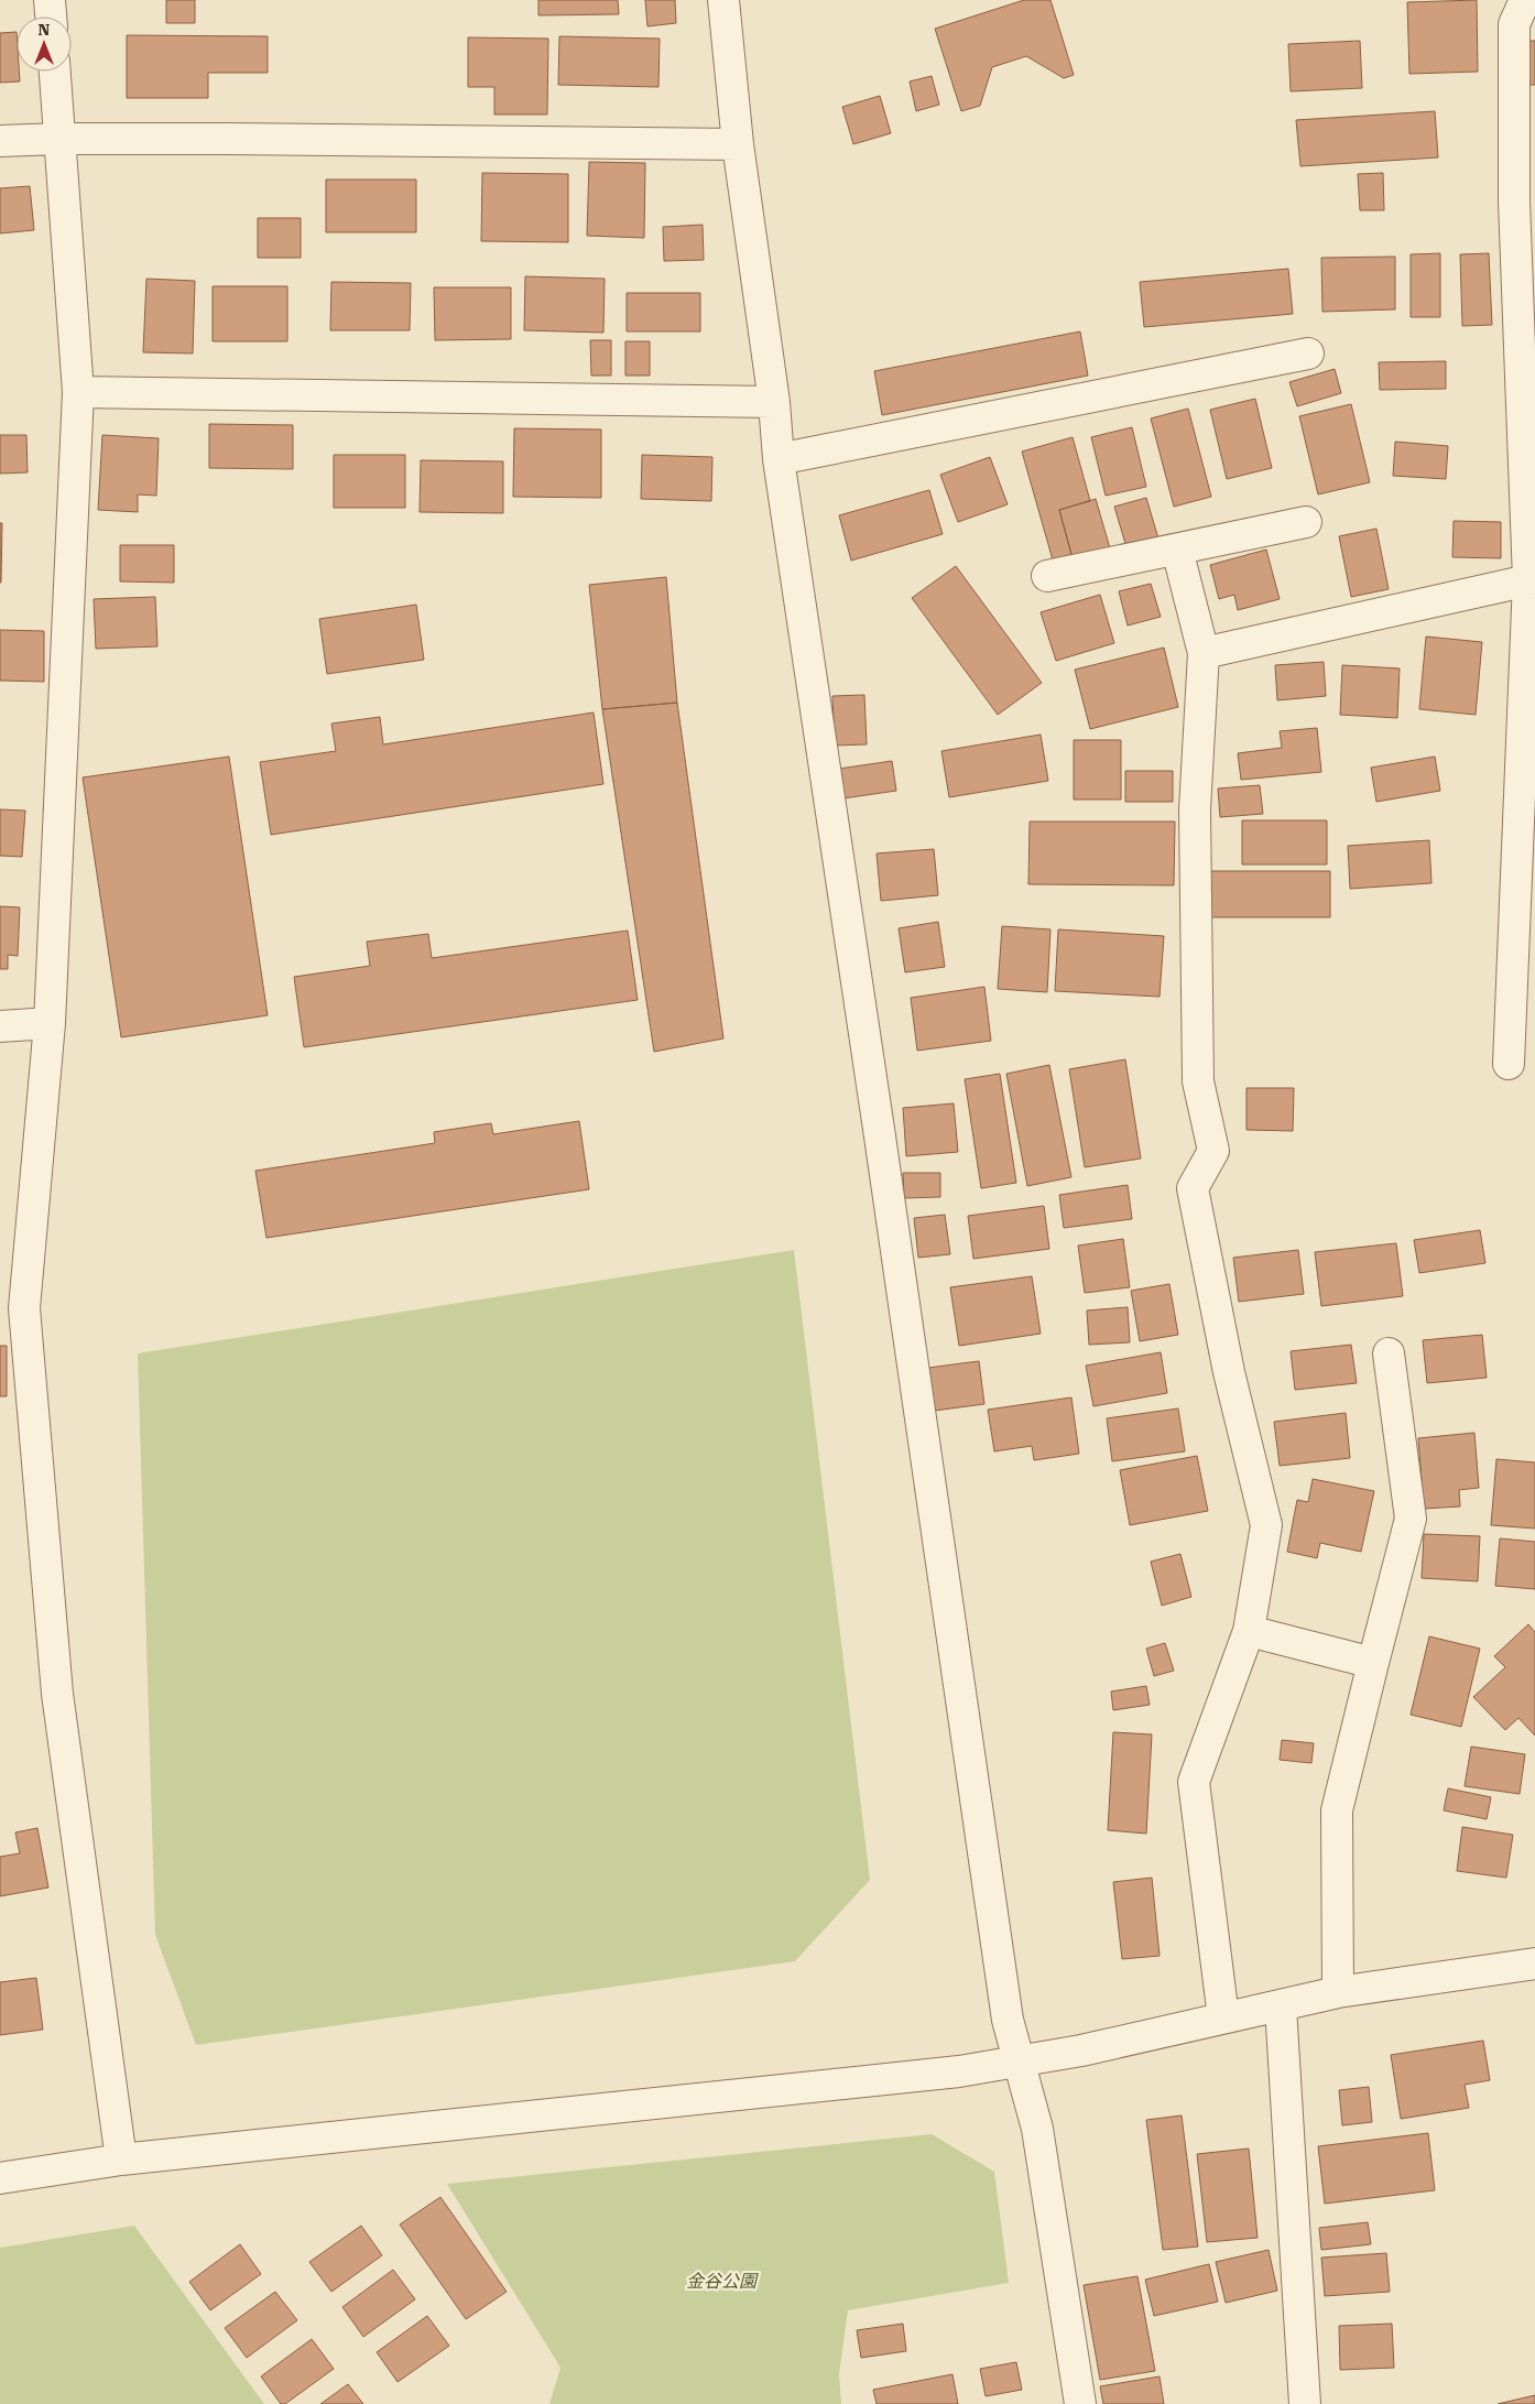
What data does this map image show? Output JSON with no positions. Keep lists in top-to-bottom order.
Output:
{
  "parks": ["金谷公園"],
  "north": "top"
}
